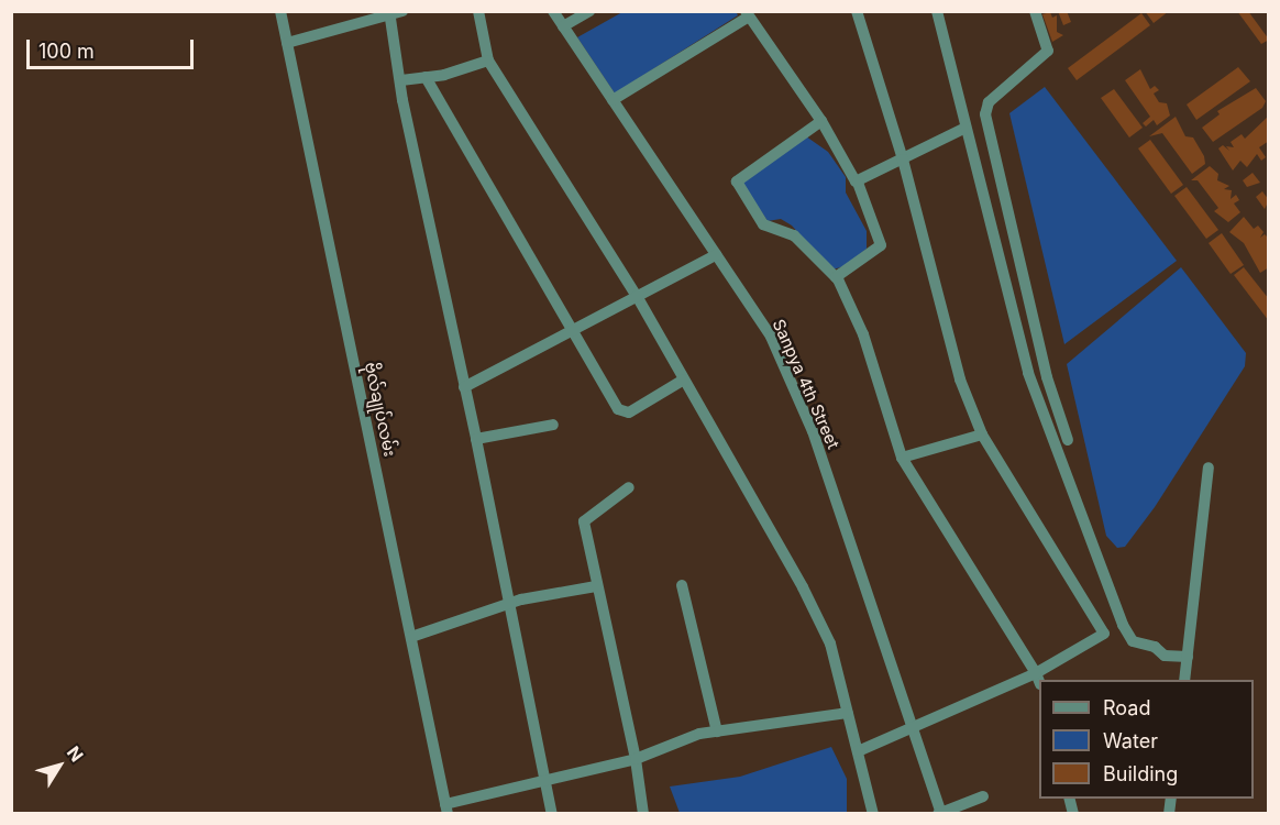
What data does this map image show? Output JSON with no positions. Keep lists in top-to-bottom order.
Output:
{
  "streets": {
    "street": ["Sanpya 4th Street", "ဗိုလ်ချုပ်လမ်း"]
  },
  "legend": ["Road", "Water", "Building"],
  "scale_bar": "100 m",
  "north": "top right"
}
